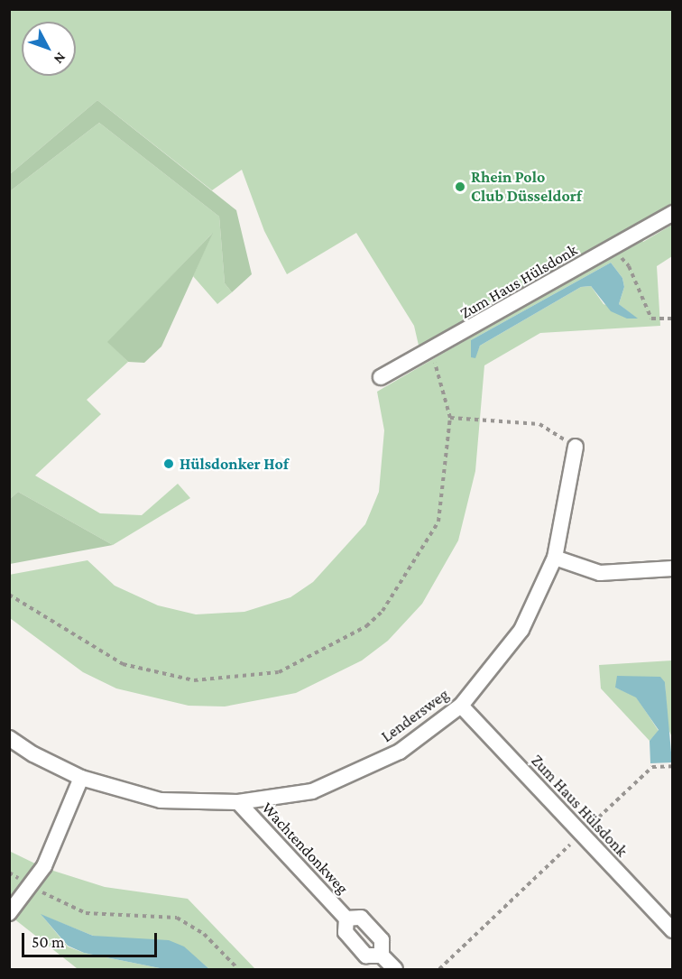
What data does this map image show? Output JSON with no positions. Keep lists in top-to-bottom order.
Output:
{
  "streets": {
    "street": ["Zum Haus Hülsdonk", "Lendersweg", "Wachtendonkweg"]
  },
  "crossings": [
    ["Zum Haus Hülsdonk", "Lendersweg"],
    ["Lendersweg", "Wachtendonkweg"]
  ],
  "places": ["Rhein Polo Club Düsseldorf", "Hülsdonker Hof"],
  "scale_bar": "50 m",
  "north": "bottom right"
}
